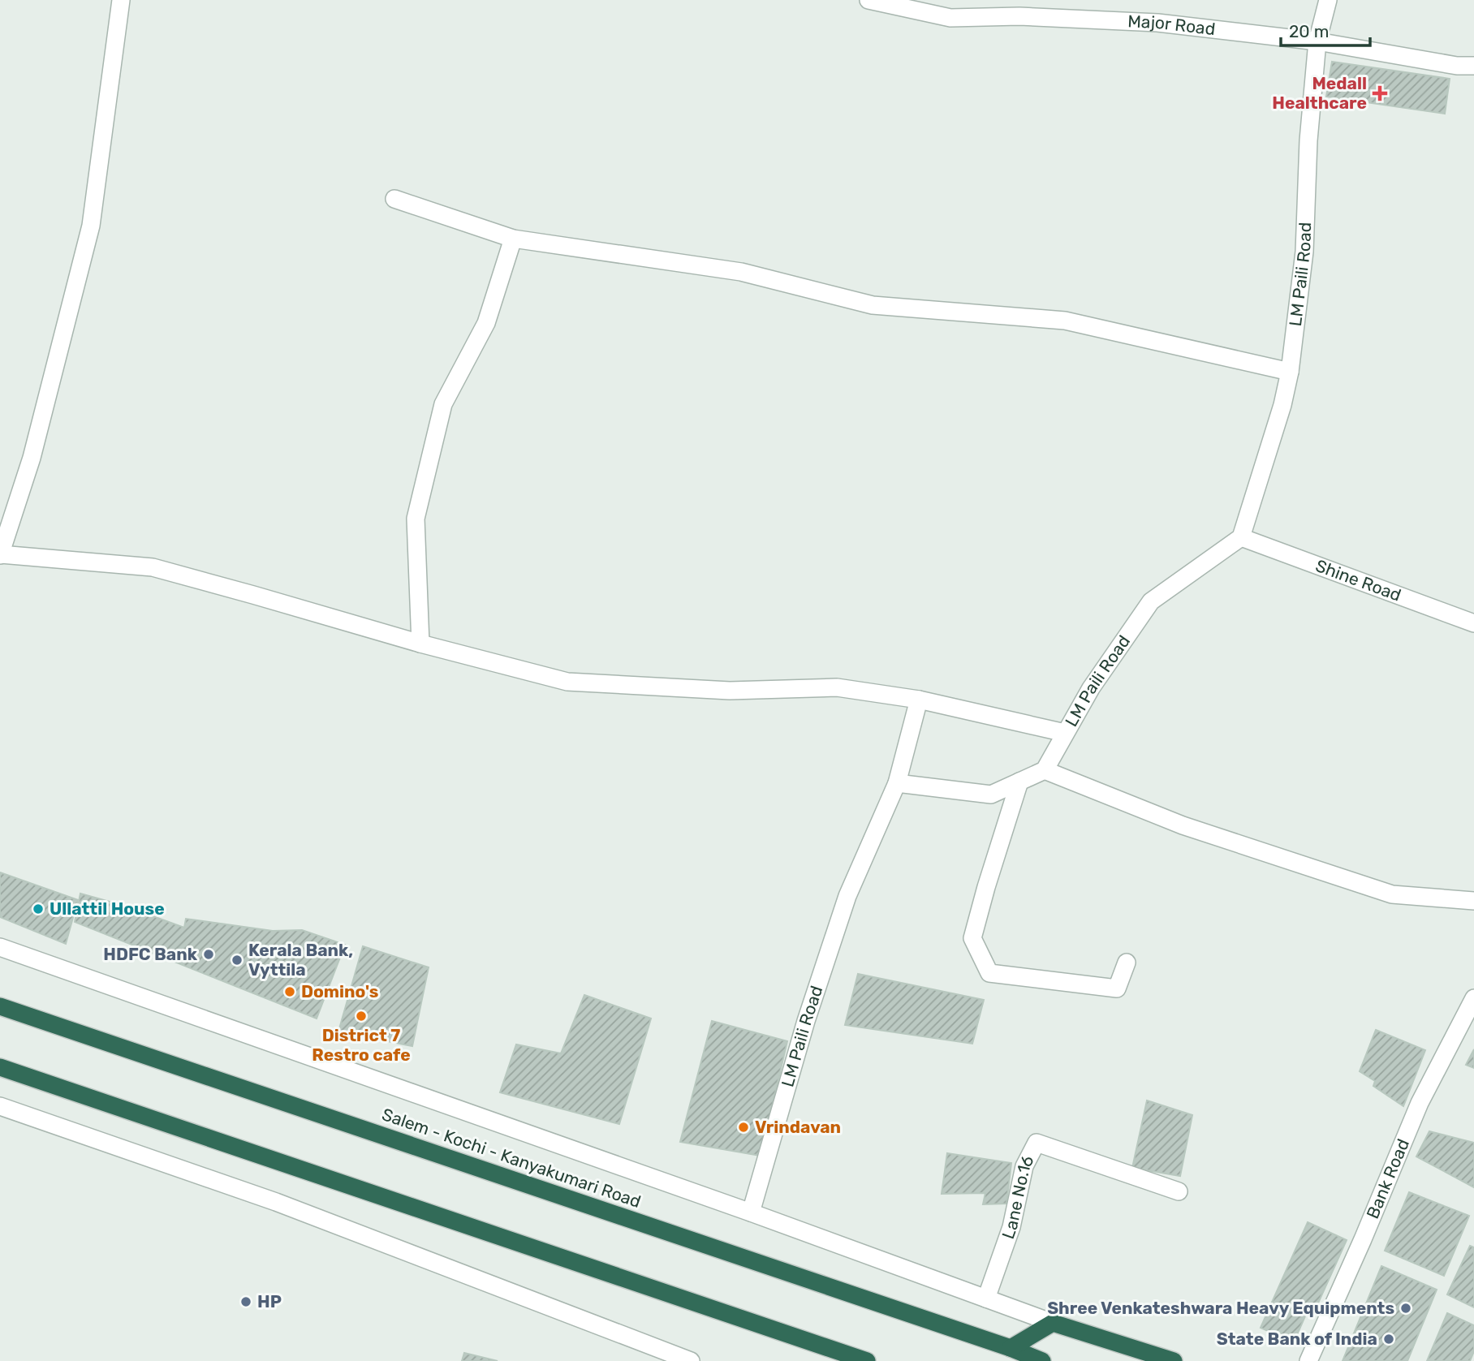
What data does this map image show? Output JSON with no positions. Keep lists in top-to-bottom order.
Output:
{
  "streets": {
    "highway": ["Salem - Kochi - Kanyakumari Road"],
    "street": [
      "Major Road",
      "LM Paili Road",
      "Shine Road",
      "Bank Road",
      "Lane No.16"
    ]
  },
  "crossings": [
    ["Major Road", "LM Paili Road"],
    ["LM Paili Road", "Shine Road"]
  ],
  "places": {
    "health": ["Medall Healthcare"],
    "other": [
      "Ullattil House",
      "HDFC Bank",
      "Kerala Bank, Vyttila",
      "Domino's",
      "District 7 Restro cafe",
      "Vrindavan",
      "HP",
      "Shree Venkateshwara Heavy Equipments",
      "State Bank of India"
    ]
  },
  "scale_bar": "20 m"
}
